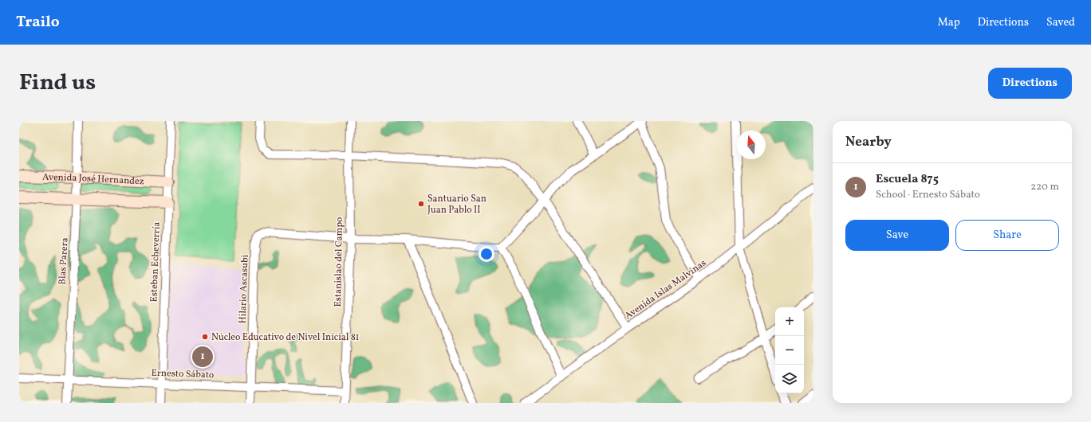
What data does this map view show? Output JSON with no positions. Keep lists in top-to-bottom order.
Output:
{
  "streets": {
    "street": [
      "Avenida José Hernandez",
      "Blas Parera",
      "Esteban Echeverría",
      "Estanislao del Campo",
      "Hilario Ascasubi",
      "Avenida Islas Malvinas",
      "Ernesto Sábato"
    ]
  },
  "crossings": [
    ["Avenida José Hernandez", "Blas Parera"],
    ["Avenida José Hernandez", "Esteban Echeverría"],
    ["Blas Parera", "Ernesto Sábato"],
    ["Esteban Echeverría", "Ernesto Sábato"],
    ["Estanislao del Campo", "Hilario Ascasubi"],
    ["Estanislao del Campo", "Ernesto Sábato"],
    ["Hilario Ascasubi", "Ernesto Sábato"]
  ],
  "places": ["Santuario San Juan Pablo II", "Núcleo Educativo de Nivel Inicial 81"],
  "north": "top",
  "page": {
    "header": "Trailo",
    "nav": ["Map", "Directions", "Saved"],
    "title": "Find us",
    "buttons": [
      "Directions",
      ["Save", "Share"]
    ],
    "heading": "Nearby",
    "list": [
      {
        "mark": "1",
        "name": "Escuela 875",
        "note": "School · Ernesto Sábato",
        "value": "220 m"
      }
    ],
    "map_buttons": ["+", "−"],
    "pins": "1"
  }
}
